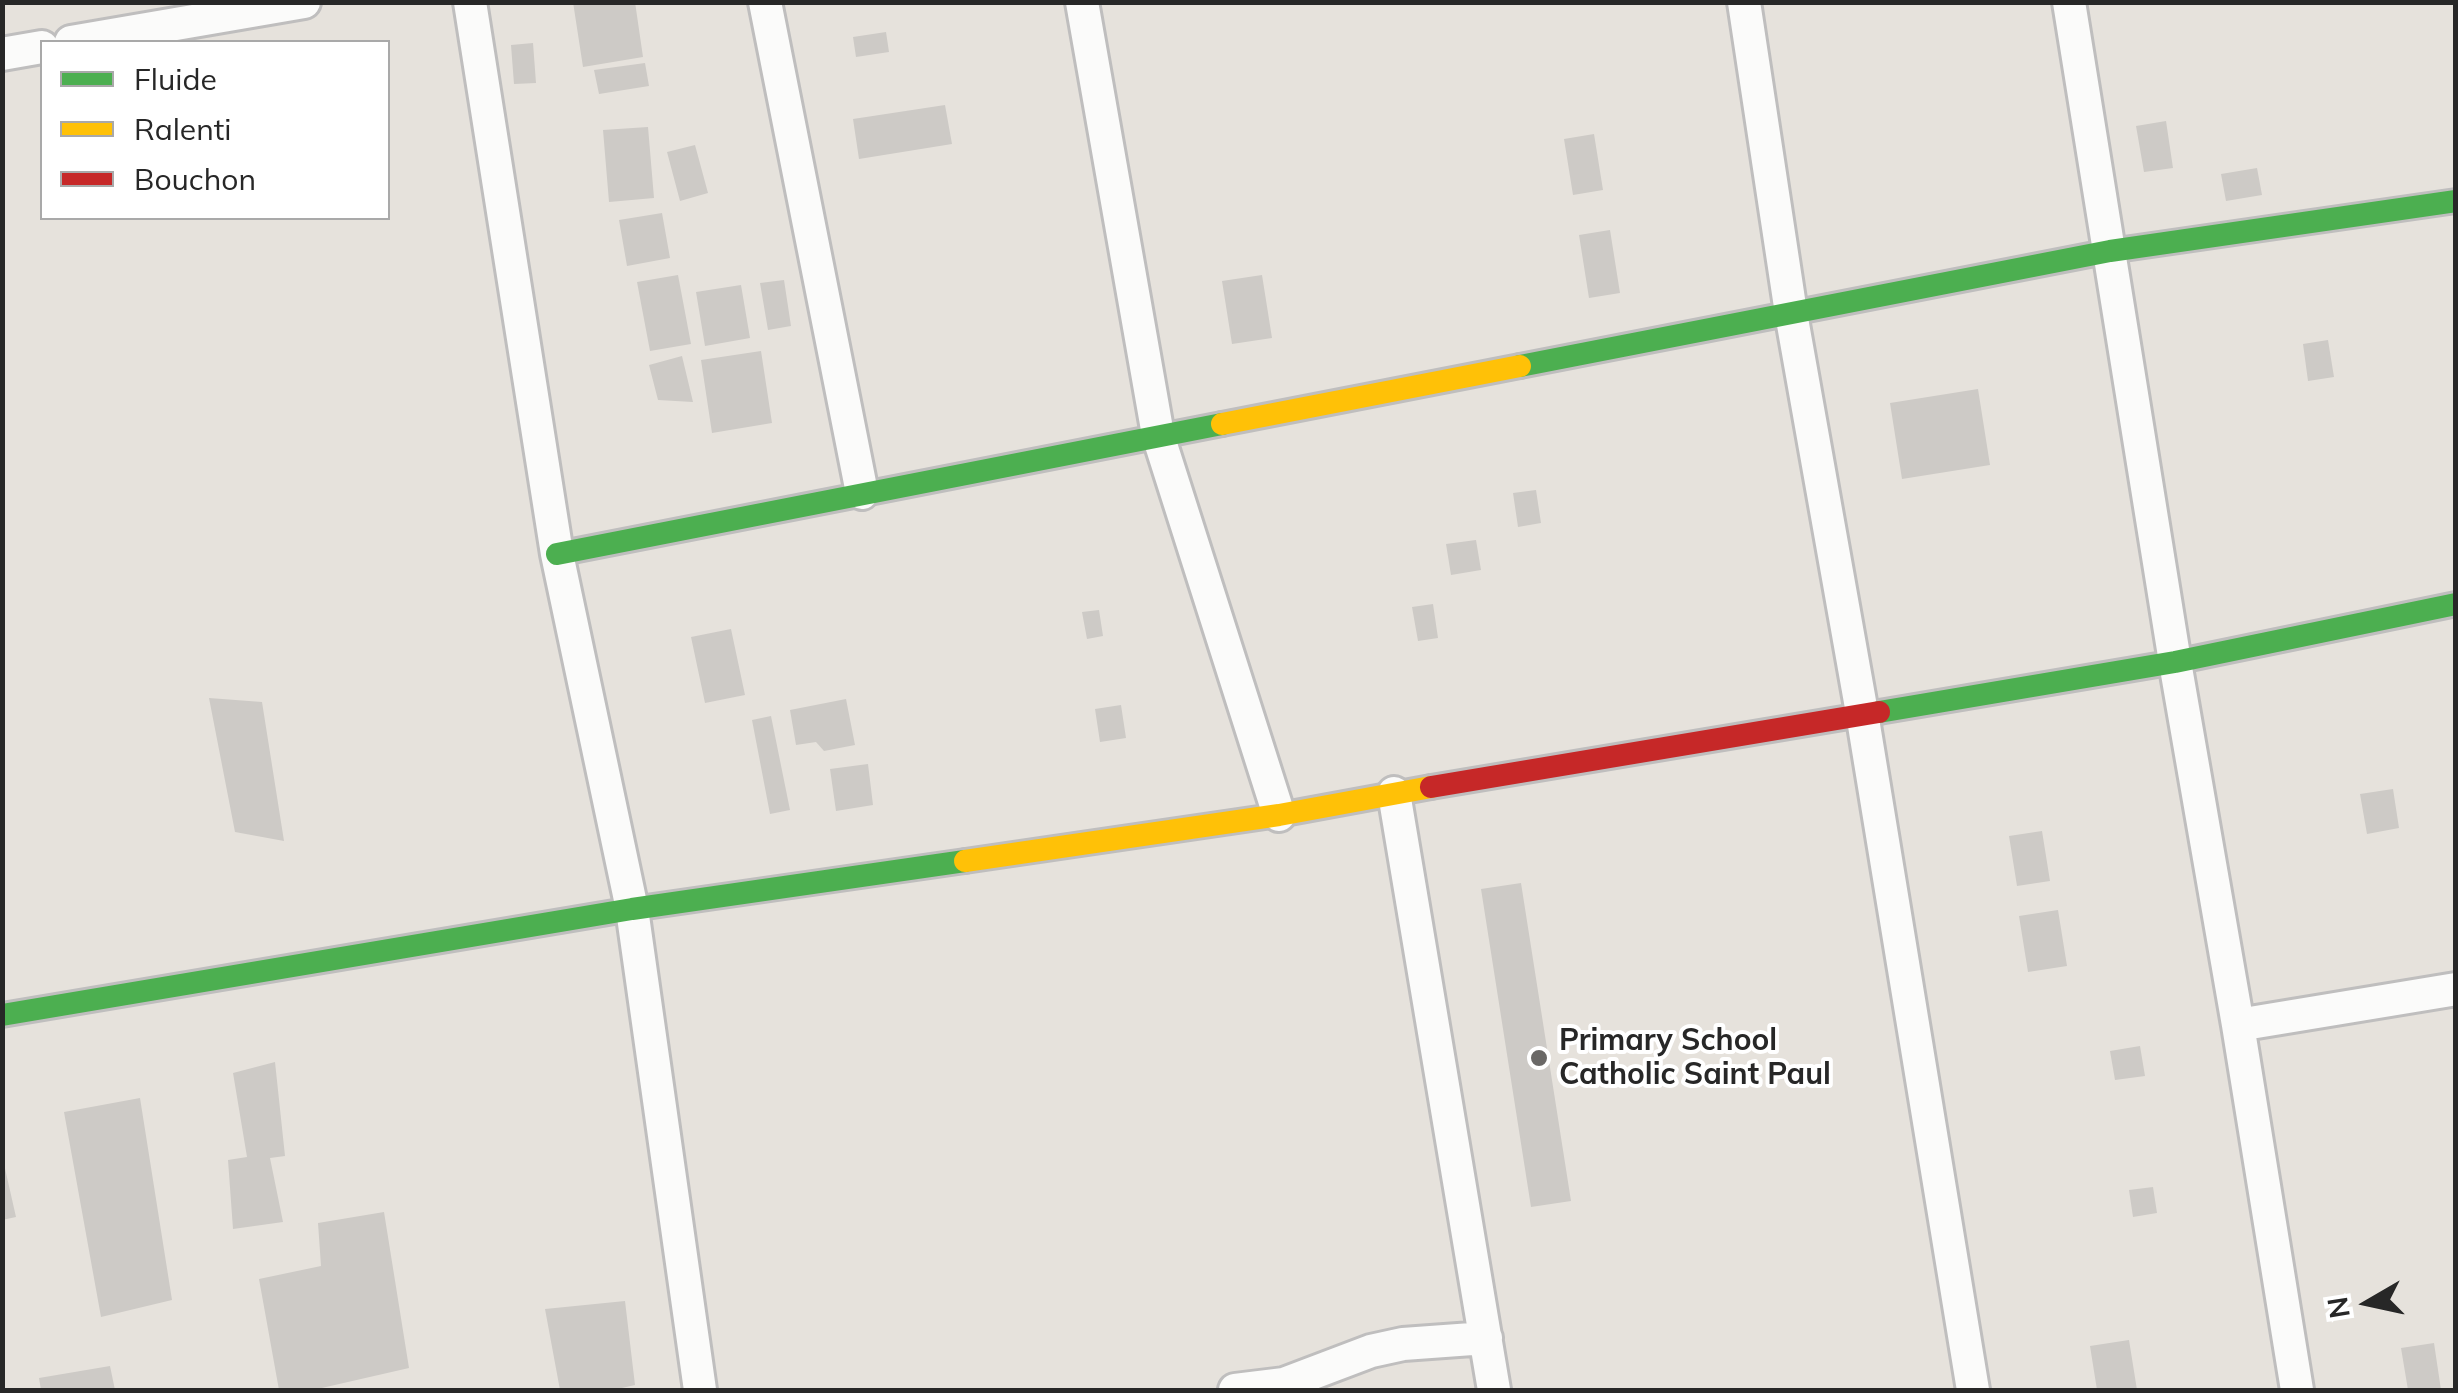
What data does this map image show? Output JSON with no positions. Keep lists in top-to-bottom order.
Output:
{
  "places": ["Primary School Catholic Saint Paul"],
  "legend": ["Fluide", "Ralenti", "Bouchon"],
  "north": "left"
}
